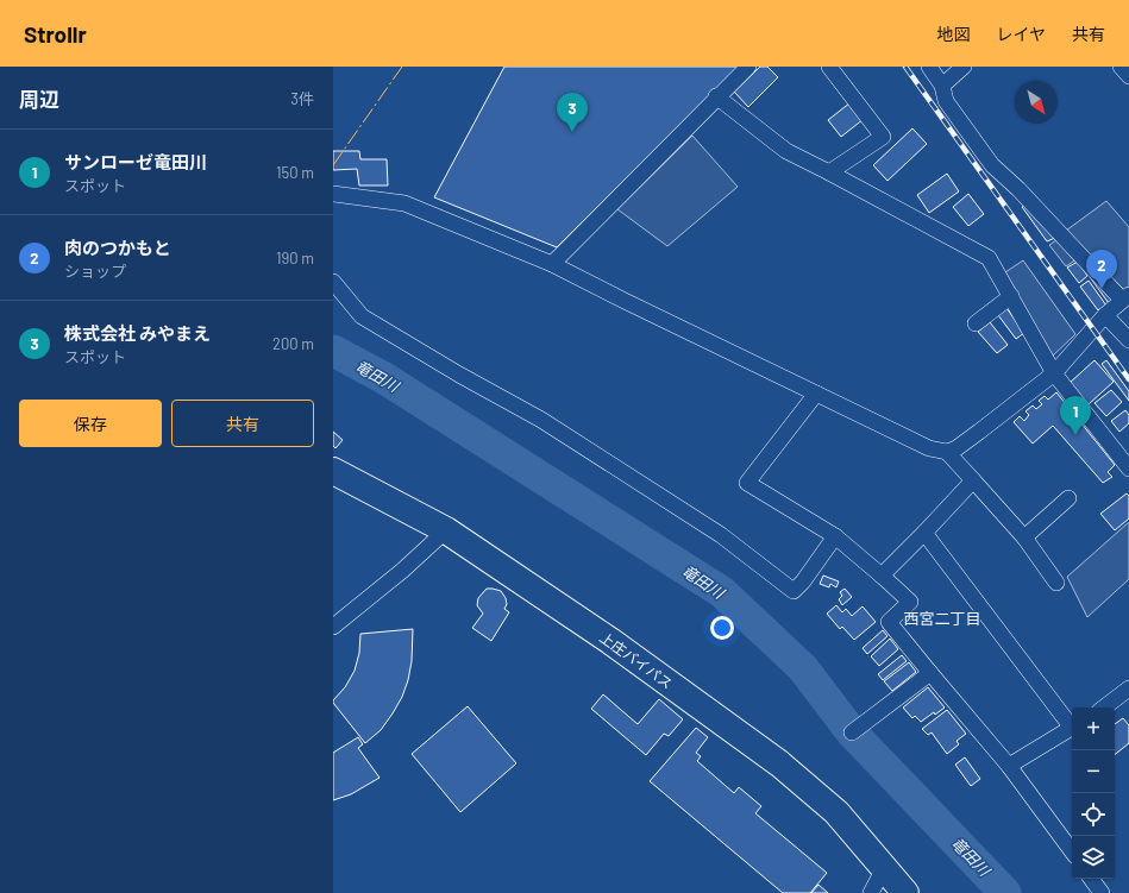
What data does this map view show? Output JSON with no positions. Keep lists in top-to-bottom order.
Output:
{
  "streets": {
    "highway": ["上庄バイパス"]
  },
  "districts": ["西宮二丁目"],
  "water": ["竜田川"],
  "north": "bottom right",
  "page": {
    "header": "Strollr",
    "nav": ["地図", "レイヤ", "共有"],
    "heading": ["周辺", "3件"],
    "pins": ["3", "2", "1"],
    "list": [
      {
        "mark": "1",
        "name": "サンローゼ竜田川",
        "note": "スポット",
        "value": "150 m"
      },
      {
        "mark": "2",
        "name": "肉のつかもと",
        "note": "ショップ",
        "value": "190 m"
      },
      {
        "mark": "3",
        "name": "株式会社 みやまえ",
        "note": "スポット",
        "value": "200 m"
      }
    ],
    "buttons": ["保存", "共有"],
    "map_buttons": ["+", "−"]
  }
}
